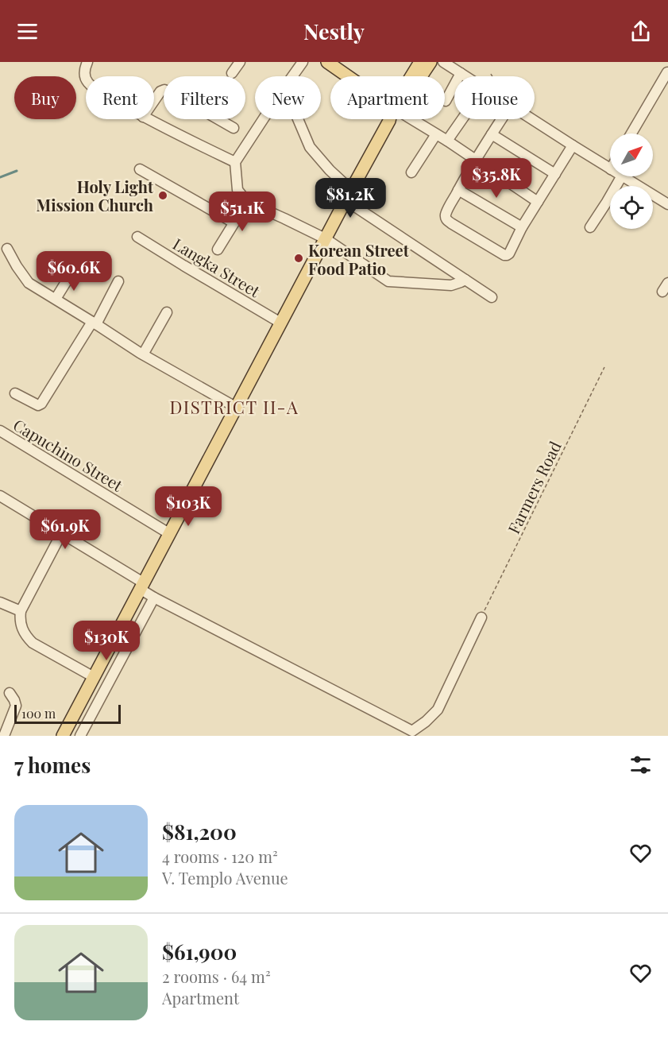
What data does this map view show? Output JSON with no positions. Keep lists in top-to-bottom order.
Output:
{
  "streets": {
    "street": ["Langka Street", "Capuchino Street"],
    "path": ["Farmers Road"]
  },
  "districts": ["DISTRICT II-A"],
  "places": ["Holy Light Mission Church", "Korean Street Food Patio"],
  "scale_bar": "100 m",
  "north": "top right",
  "page": {
    "header": "Nestly",
    "chip": [
      "Buy",
      "Rent",
      "Filters",
      "New",
      "Apartment",
      "House"
    ],
    "price": [
      "$35.8K",
      "$81.2K",
      "$51.1K",
      "$60.6K",
      "$103K",
      "$61.9K",
      "$130K"
    ],
    "scale": "100 m",
    "heading": "7 homes",
    "list": [
      {
        "name": "$81,200",
        "note": "4 rooms · 120 m² · V. Templo Avenue"
      },
      {
        "name": "$61,900",
        "note": "2 rooms · 64 m² · Apartment"
      }
    ]
  }
}
